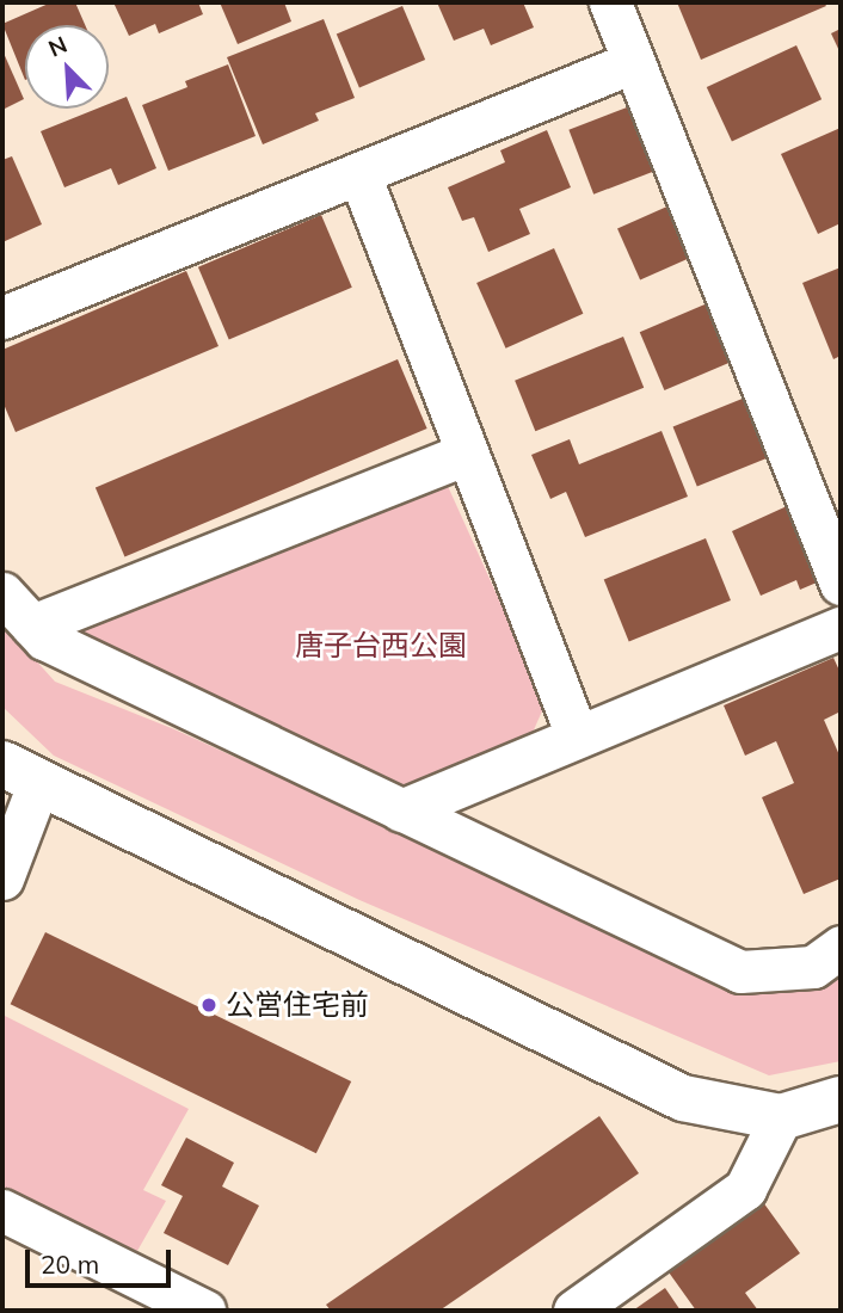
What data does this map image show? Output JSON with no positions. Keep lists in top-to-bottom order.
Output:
{
  "parks": ["唐子台西公園"],
  "places": ["公営住宅前"],
  "scale_bar": "20 m",
  "north": "top left"
}
